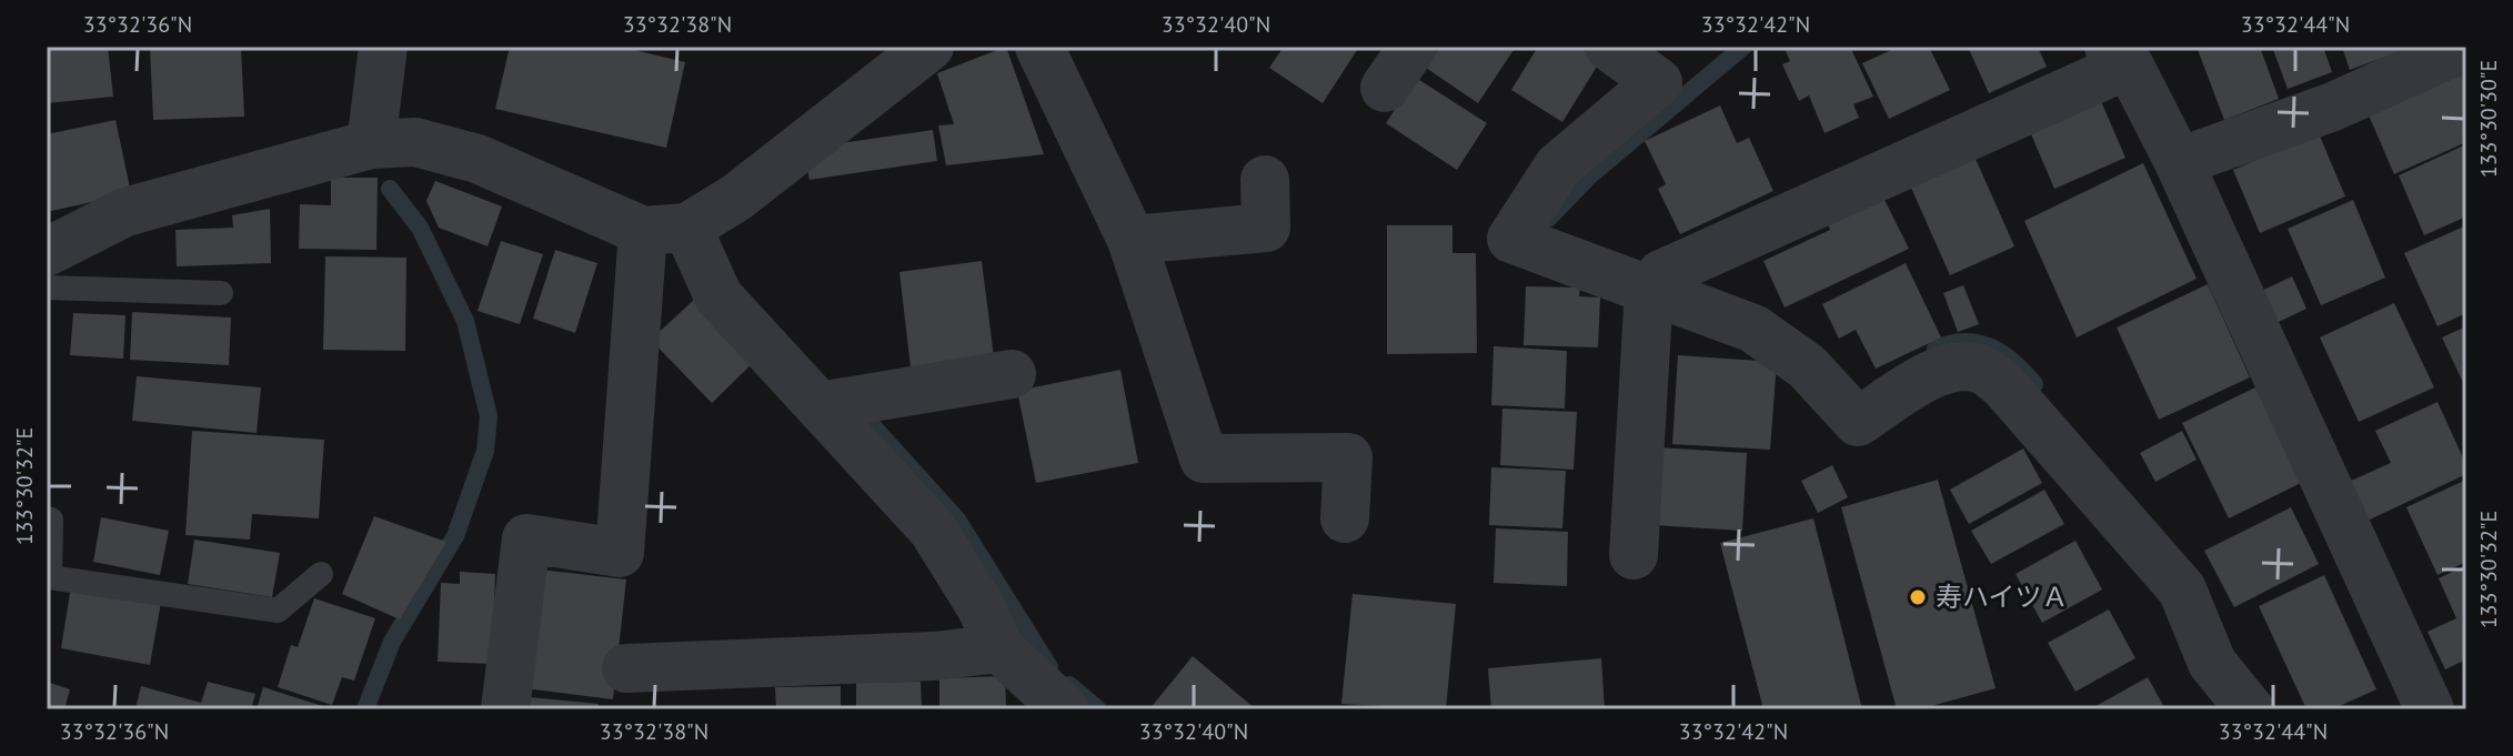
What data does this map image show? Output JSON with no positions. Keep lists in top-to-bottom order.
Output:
{
  "places": ["寿ハイツＡ"],
  "coordinates": [
    "33°32'36\"N",
    "33°32'38\"N",
    "33°32'40\"N",
    "33°32'42\"N",
    "33°32'44\"N",
    "133°30'30\"E",
    "133°30'32\"E"
  ]
}
